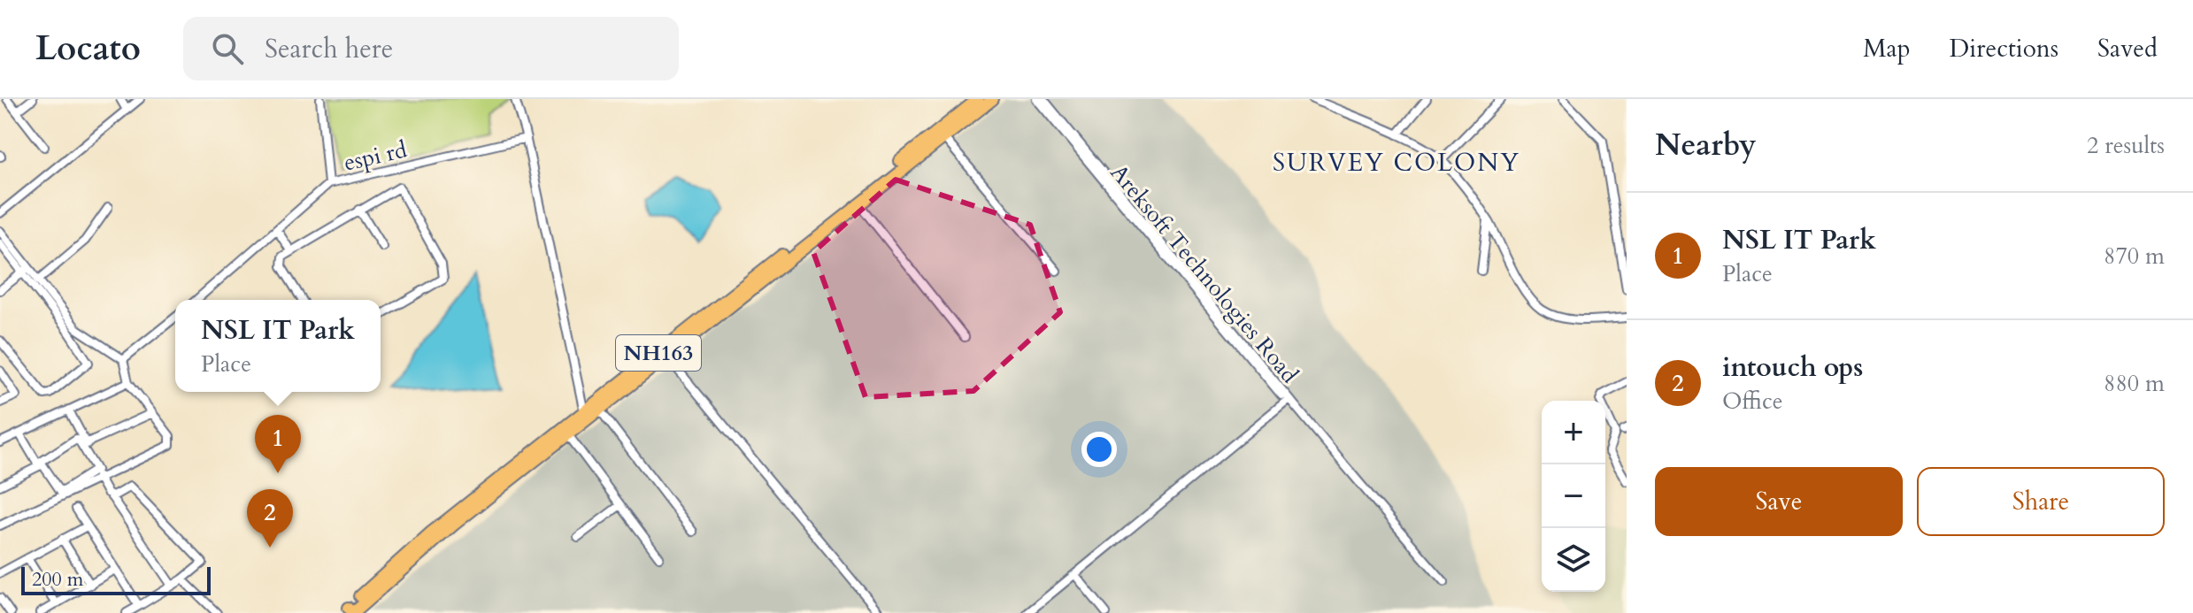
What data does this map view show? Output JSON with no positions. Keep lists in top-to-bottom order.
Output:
{
  "streets": {
    "highway": ["NH163"],
    "street": ["espi rd", "Areksoft Technologies Road"]
  },
  "districts": ["SURVEY COLONY"],
  "scale_bar": "200 m",
  "page": {
    "header": "Locato",
    "search": "Search here",
    "nav": ["Map", "Directions", "Saved"],
    "heading": ["Nearby", "2 results"],
    "list": [
      {
        "mark": "1",
        "name": "NSL IT Park",
        "note": "Place",
        "value": "870 m"
      },
      {
        "mark": "2",
        "name": "intouch ops",
        "note": "Office",
        "value": "880 m"
      }
    ],
    "popup": ["NSL IT Park", "Place"],
    "map_buttons": ["+", "−"],
    "pins": ["1", "2"],
    "buttons": ["Save", "Share"],
    "scale": "200 m"
  }
}
